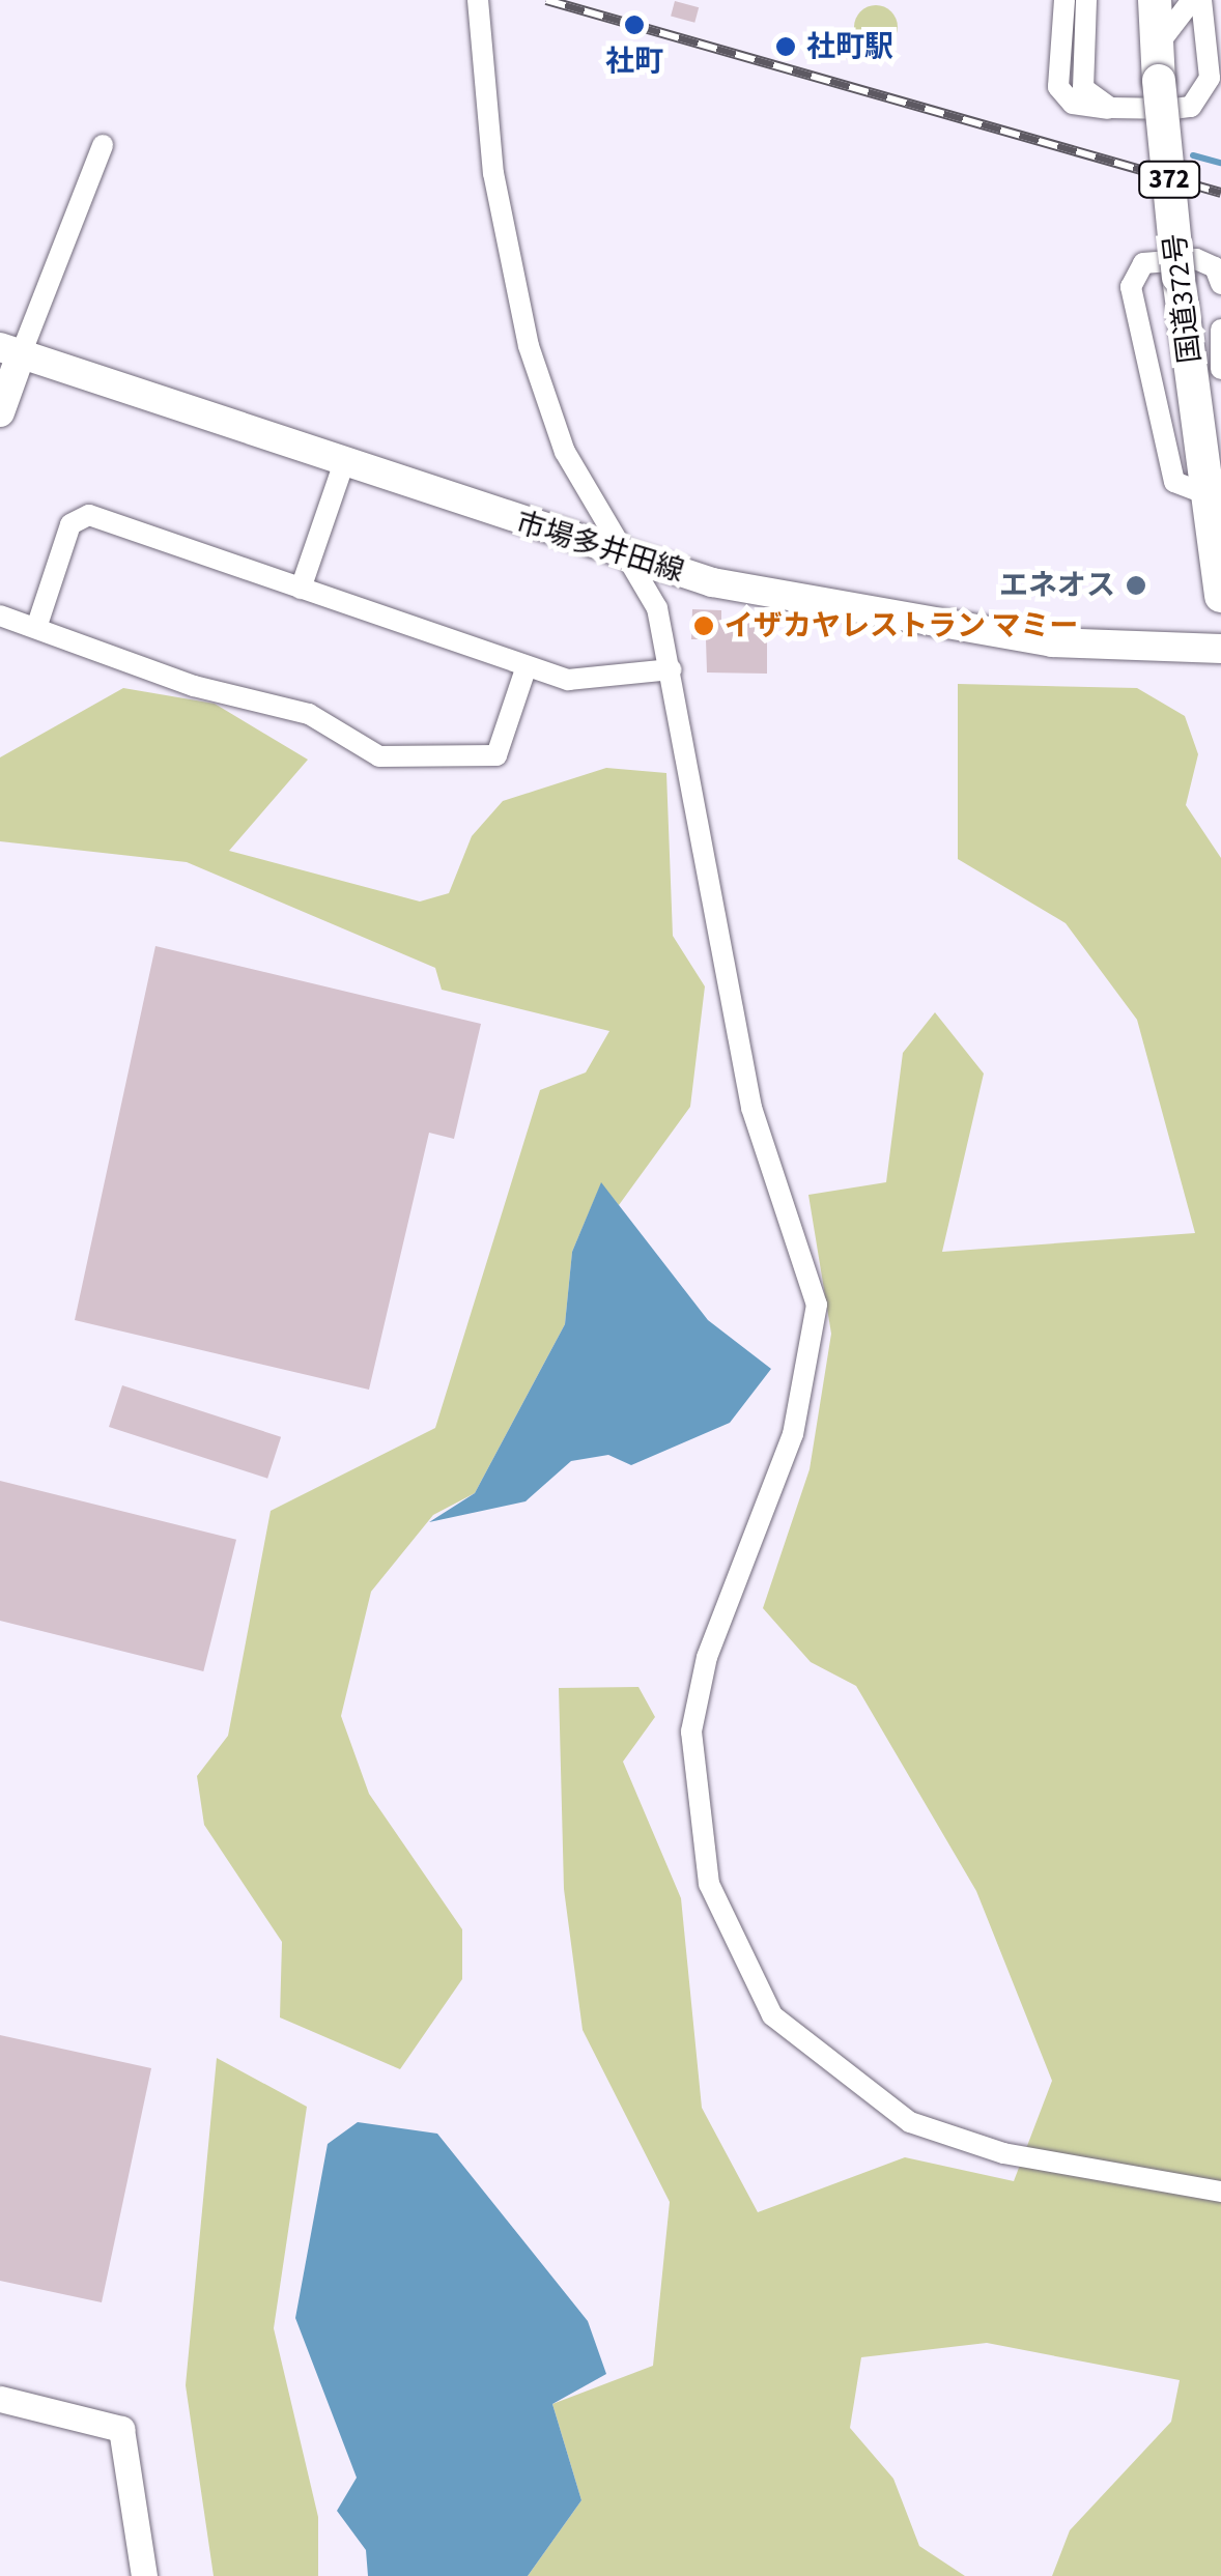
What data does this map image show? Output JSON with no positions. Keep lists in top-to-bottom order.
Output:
{
  "streets": {
    "highway": ["372", "国道372号"],
    "main road": ["市場多井田線"]
  },
  "places": [
    "社町",
    "社町駅",
    "エネオス",
    "イザカヤレストラン マミー"
  ]
}
